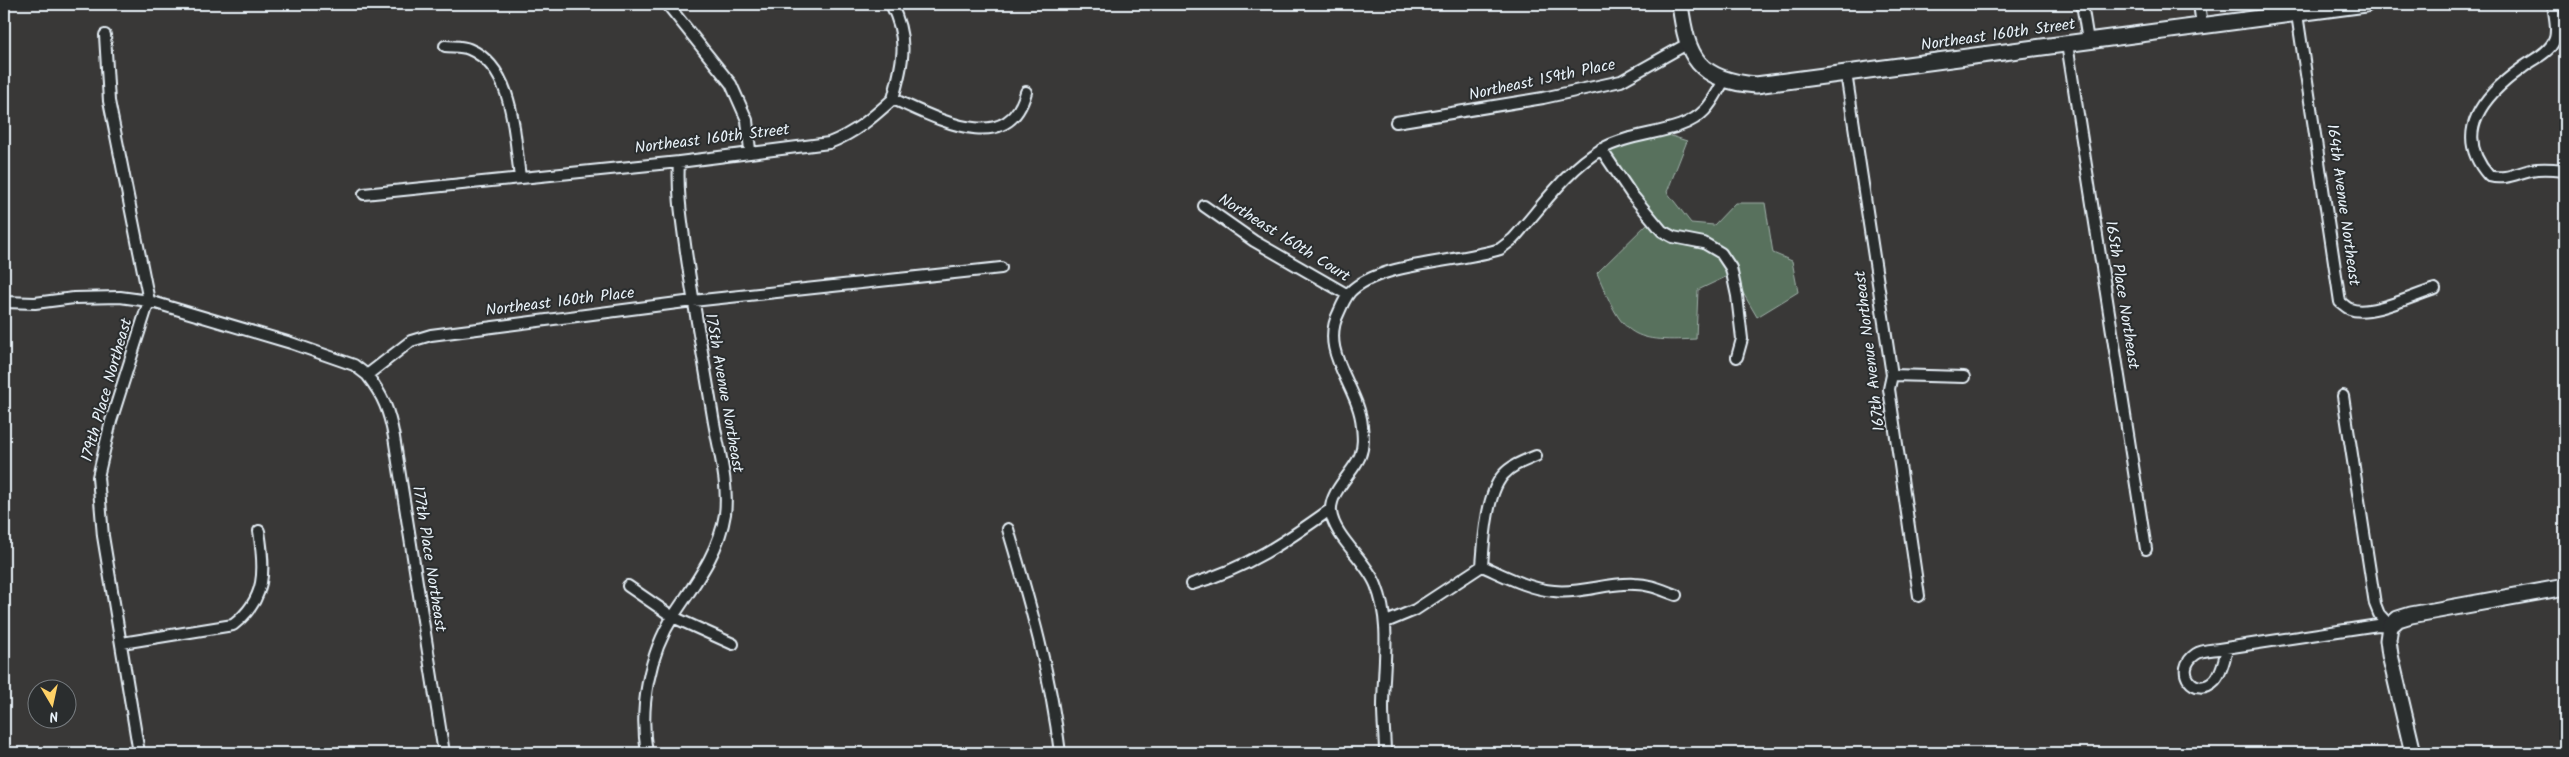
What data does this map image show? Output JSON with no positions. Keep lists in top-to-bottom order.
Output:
{
  "streets": {
    "street": [
      "Northeast 160th Street",
      "Northeast 159th Place",
      "164th Avenue Northeast",
      "Northeast 160th Court",
      "165th Place Northeast",
      "Northeast 160th Place",
      "167th Avenue Northeast",
      "179th Place Northeast",
      "175th Avenue Northeast",
      "177th Place Northeast"
    ]
  },
  "crossings": [
    ["Northeast 160th Street", "164th Avenue Northeast"],
    ["Northeast 160th Street", "165th Place Northeast"],
    ["Northeast 160th Street", "167th Avenue Northeast"],
    ["Northeast 160th Street", "175th Avenue Northeast"],
    ["Northeast 160th Place", "175th Avenue Northeast"],
    ["Northeast 160th Place", "177th Place Northeast"]
  ],
  "north": "bottom"
}
